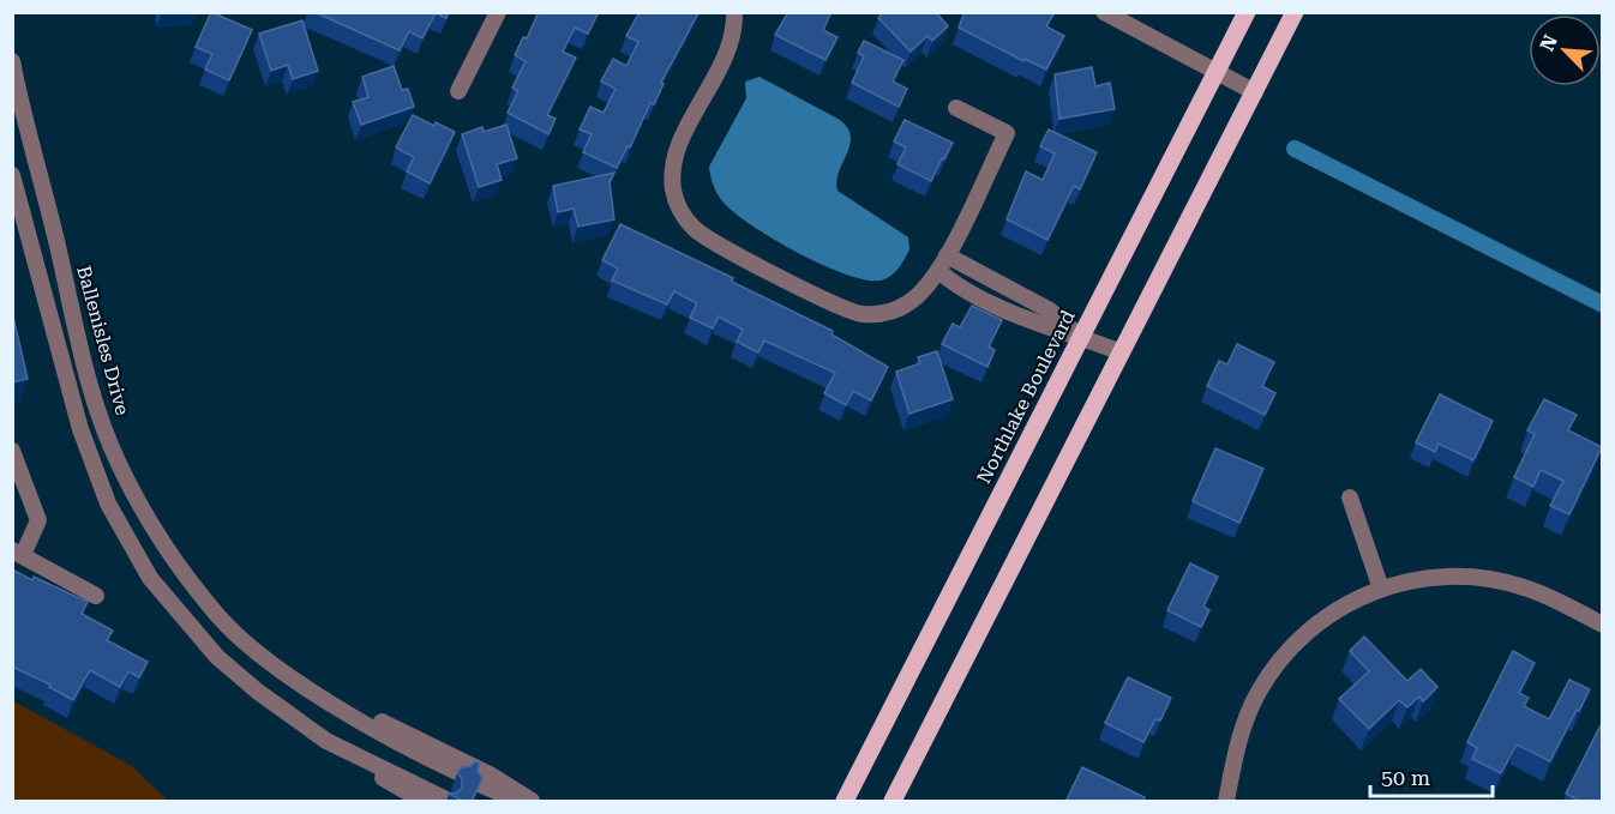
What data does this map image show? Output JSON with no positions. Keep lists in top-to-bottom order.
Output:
{
  "streets": {
    "main road": ["Northlake Boulevard"],
    "street": ["Ballenisles Drive"]
  },
  "scale_bar": "50 m",
  "north": "top left"
}
